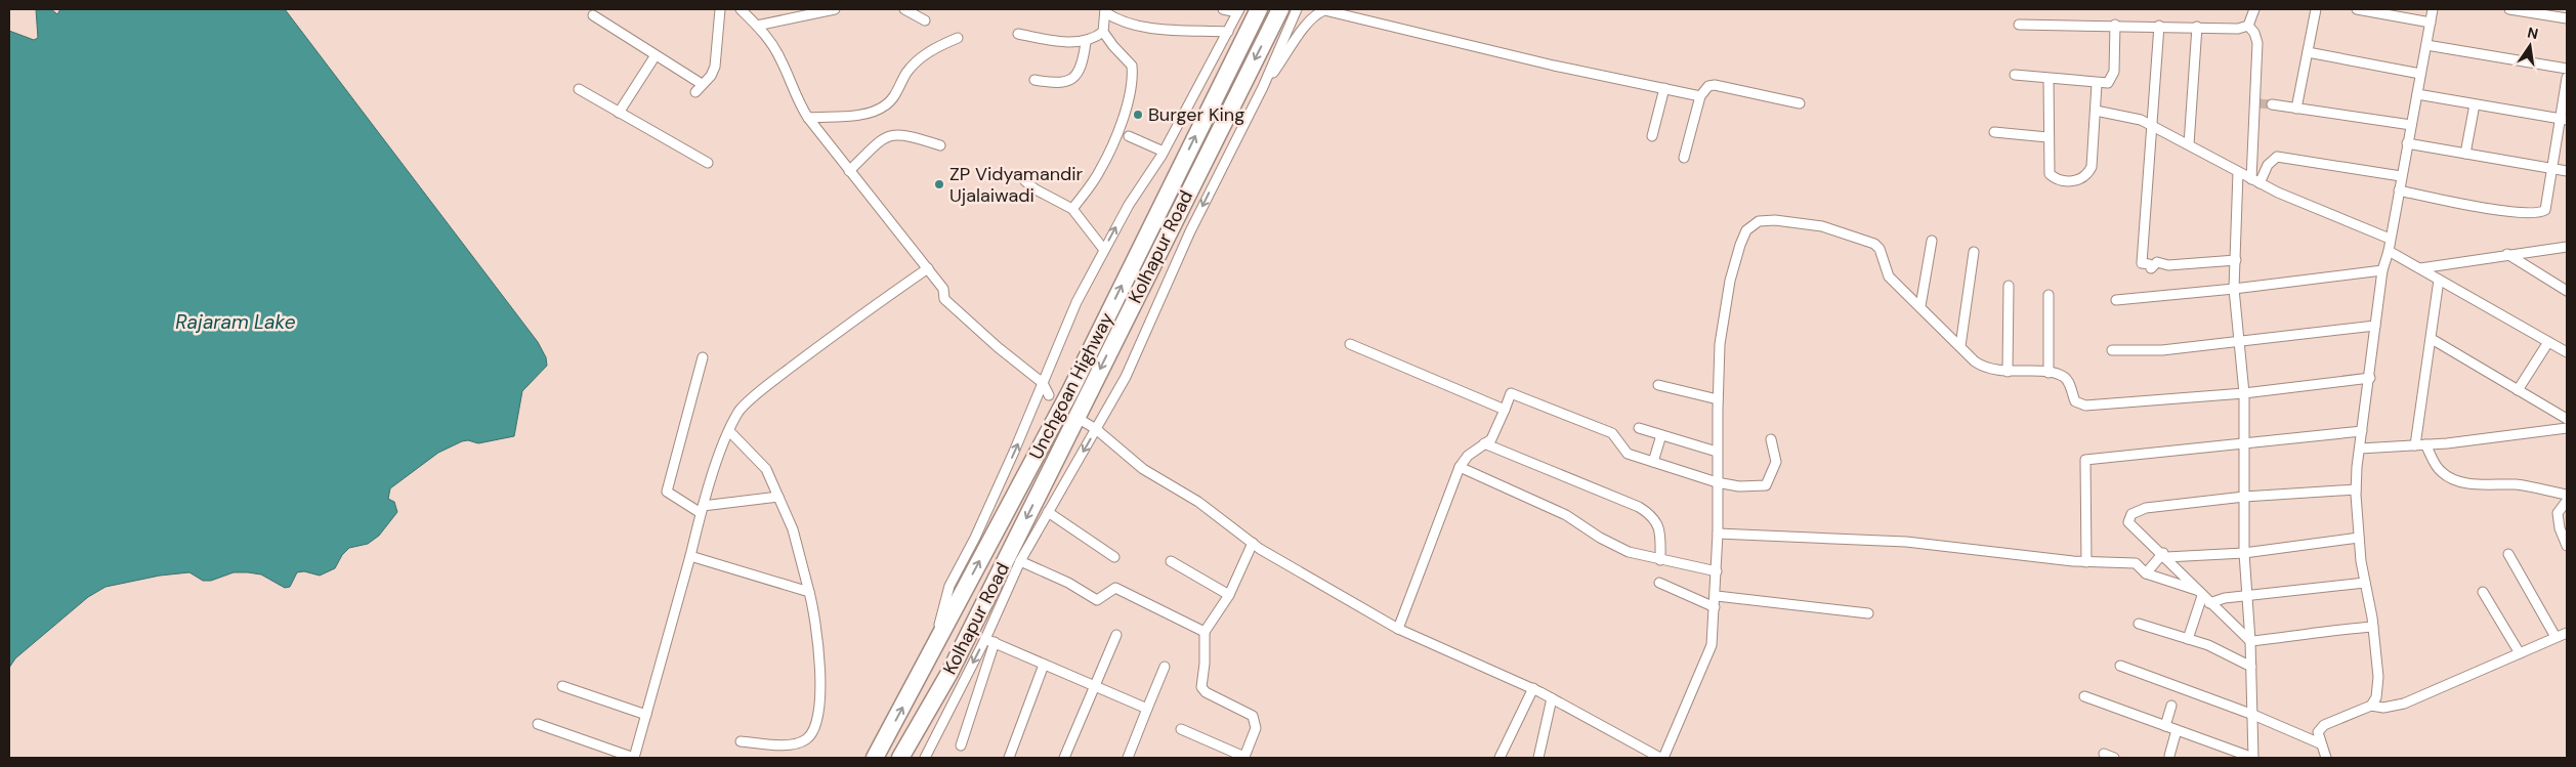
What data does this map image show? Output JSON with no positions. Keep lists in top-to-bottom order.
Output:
{
  "streets": {
    "highway": ["Kolhapur Road", "Unchgoan Highway"]
  },
  "one_way": ["Kolhapur Road", "Unchgoan Highway"],
  "water": ["Rajaram Lake"],
  "places": ["Burger King", "ZP Vidyamandir Ujalaiwadi"],
  "north": "top"
}
